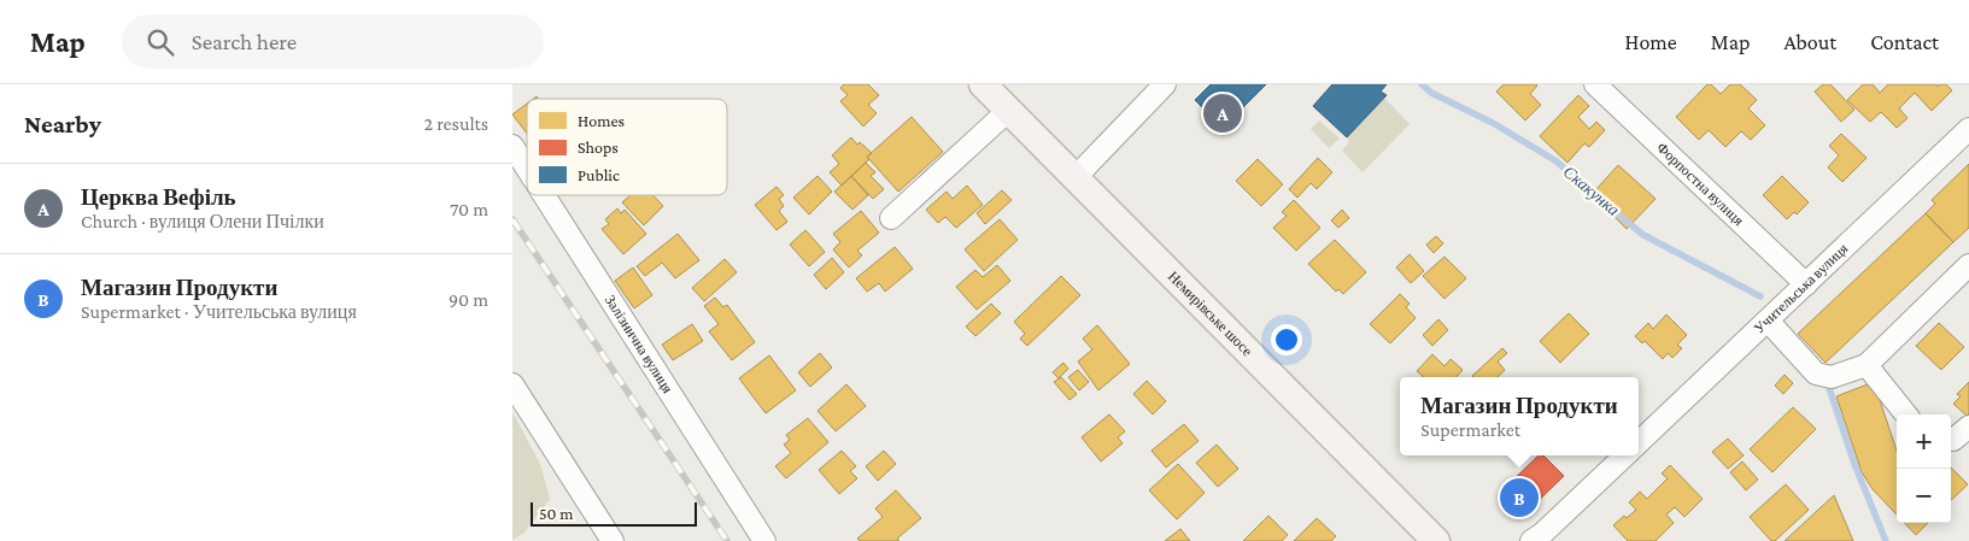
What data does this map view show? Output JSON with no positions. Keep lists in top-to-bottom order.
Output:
{
  "streets": {
    "main road": ["Немирівське шосе"],
    "street": ["Форпостна вулиця", "Учительська вулиця", "Залізнична вулиця"]
  },
  "crossings": [
    ["Форпостна вулиця", "Учительська вулиця"]
  ],
  "water": ["Скакунка"],
  "legend": ["Homes", "Shops", "Public"],
  "scale_bar": "50 m",
  "page": {
    "header": "Map",
    "search": "Search here",
    "nav": [
      "Home",
      "Map",
      "About",
      "Contact"
    ],
    "heading": ["Nearby", "2 results"],
    "pins": ["A", "B"],
    "list": [
      {
        "mark": "A",
        "name": "Церква Вефіль",
        "note": "Church · вулиця Олени Пчілки",
        "value": "70 m"
      },
      {
        "mark": "B",
        "name": "Магазин Продукти",
        "note": "Supermarket · Учительська вулиця",
        "value": "90 m"
      }
    ],
    "popup": ["Магазин Продукти", "Supermarket"],
    "map_buttons": ["+", "−"],
    "scale": "50 m"
  }
}
